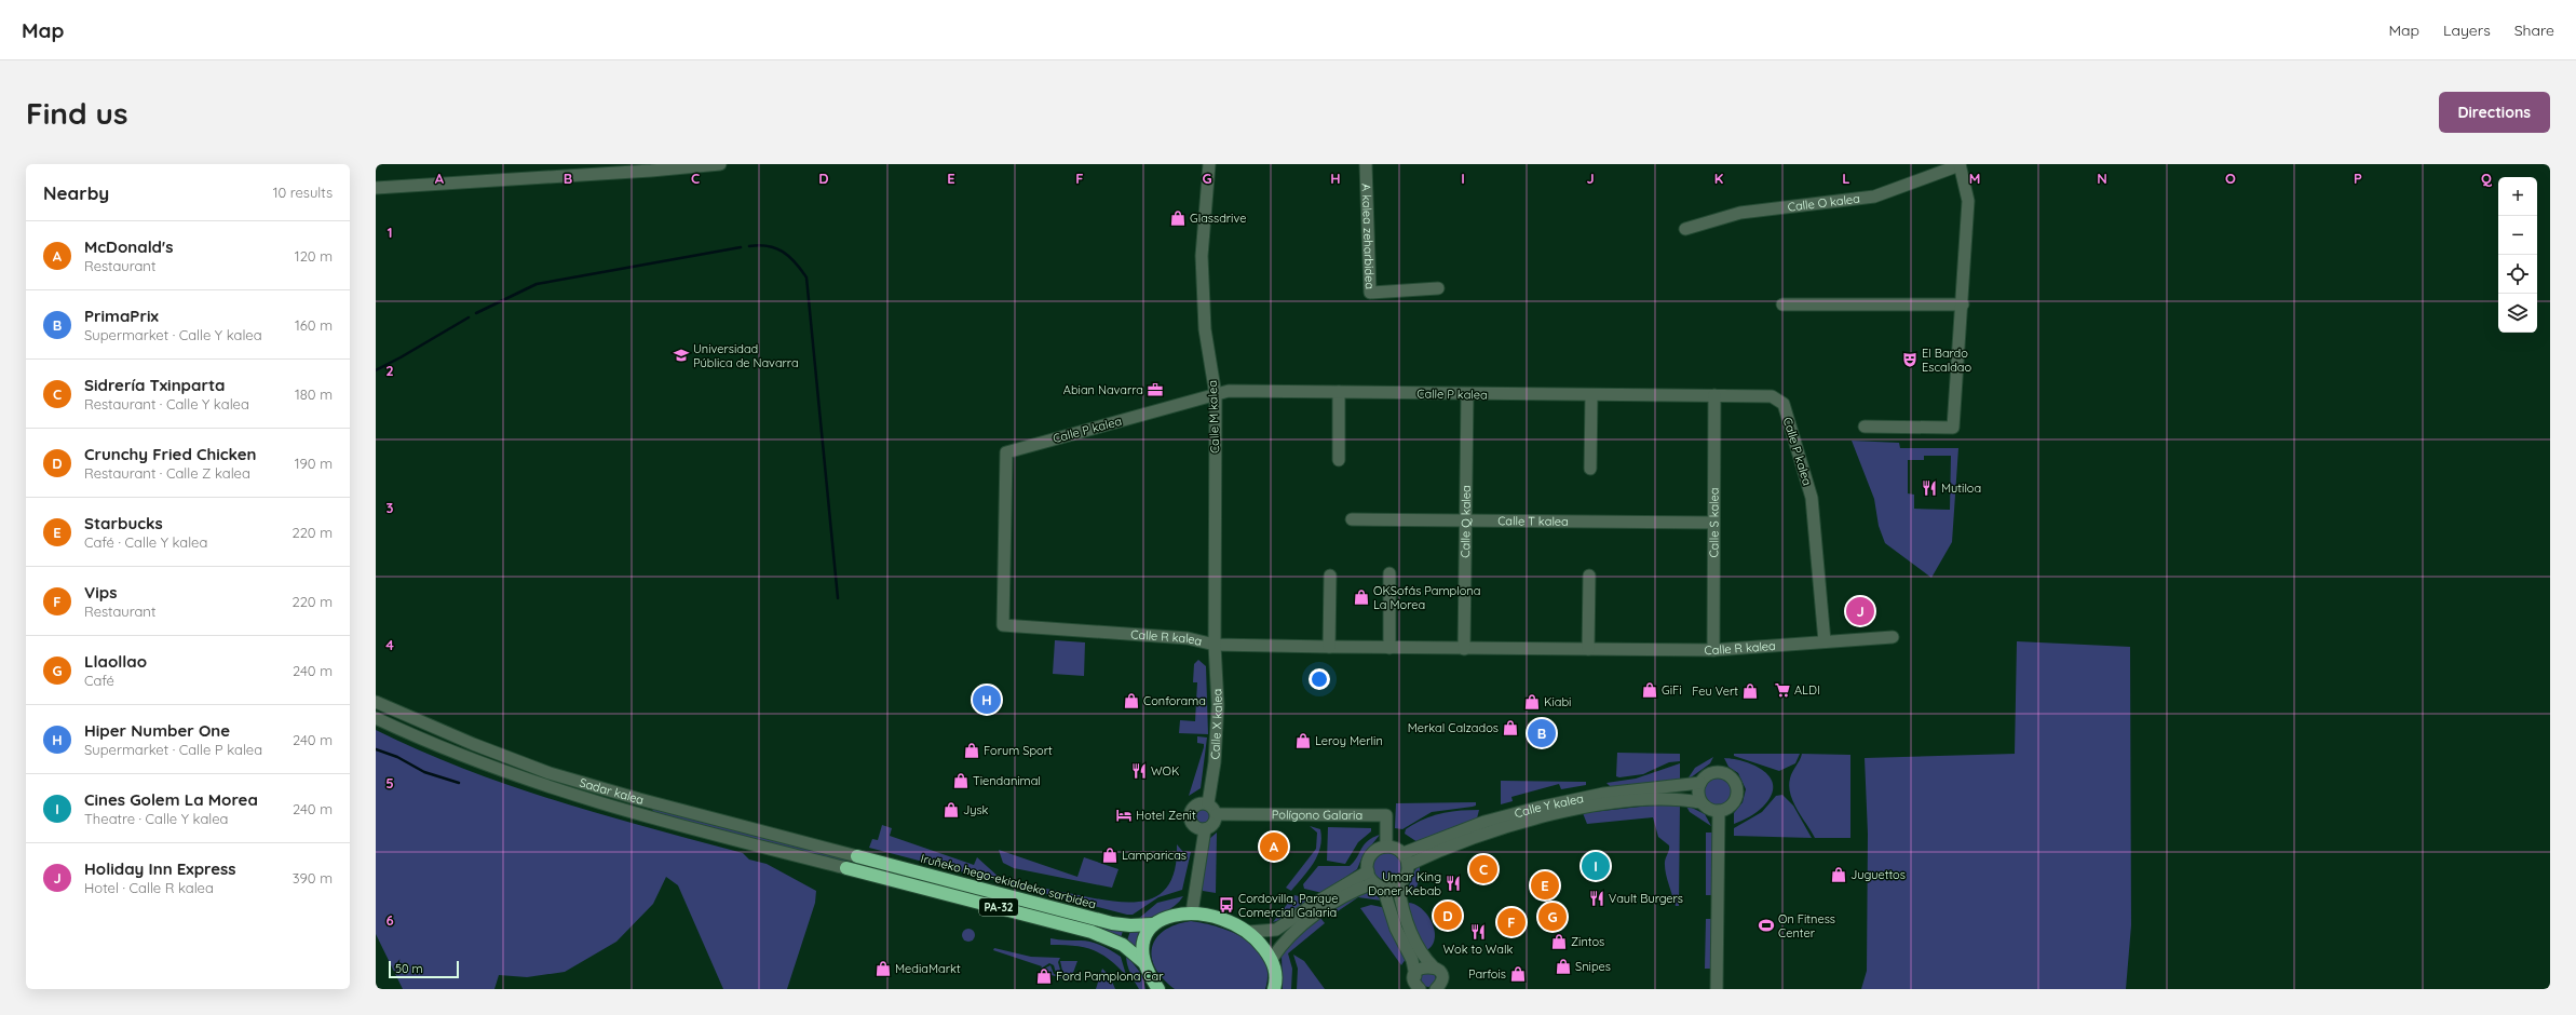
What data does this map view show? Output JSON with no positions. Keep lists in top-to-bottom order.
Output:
{
  "streets": {
    "highway": ["Iruñeko hego-ekialdeko sarbidea", "PA-32"],
    "street": [
      "Calle O kalea",
      "A kalea zeharbidea",
      "Calle P kalea",
      "Calle M kalea",
      "Calle T kalea",
      "Calle Q kalea",
      "Calle S kalea",
      "Calle R kalea",
      "Calle X kalea",
      "Sadar kalea",
      "Calle Y kalea",
      "Polígono Galaria"
    ]
  },
  "crossings": [
    ["Calle P kalea", "Calle M kalea"],
    ["Calle P kalea", "Calle Q kalea"],
    ["Calle P kalea", "Calle S kalea"],
    ["Calle P kalea", "Calle R kalea"],
    ["Calle M kalea", "Calle R kalea"],
    ["Calle M kalea", "Calle X kalea"],
    ["Calle T kalea", "Calle Q kalea"],
    ["Calle T kalea", "Calle S kalea"],
    ["Calle Q kalea", "Calle R kalea"],
    ["Calle S kalea", "Calle R kalea"],
    ["Calle R kalea", "Calle X kalea"],
    ["Calle X kalea", "Polígono Galaria"],
    ["Sadar kalea", "Iruñeko hego-ekialdeko sarbidea"],
    ["Sadar kalea", "PA-32"],
    ["Calle Y kalea", "Polígono Galaria"]
  ],
  "places": {
    "shop": [
      "Glassdrive",
      "OKSofás Pamplona La Morea",
      "GiFi",
      "Feu Vert",
      "Conforama",
      "Kiabi",
      "Merkal Calzados",
      "Leroy Merlin",
      "Forum Sport",
      "Tiendanimal",
      "Jysk",
      "Lamparicas",
      "Juguettos",
      "Zintos",
      "Snipes",
      "MediaMarkt",
      "Parfois",
      "Ford Pamplona Car"
    ],
    "school or university": ["Universidad Pública de Navarra"],
    "theatre": ["El Bardo Escaldao"],
    "office": ["Abian Navarra"],
    "restaurant": [
      "Mutiloa",
      "WOK",
      "Umar King Doner Kebab",
      "Vault Burgers",
      "Wok to Walk"
    ],
    "supermarket": ["ALDI"],
    "hotel": ["Hotel Zenit"],
    "bus stop": ["Cordovilla, Parque Comercial Galaria"],
    "sports": ["On Fitness Center"]
  },
  "scale_bar": "50 m",
  "page": {
    "header": "Map",
    "nav": ["Map", "Layers", "Share"],
    "buttons": "Directions",
    "title": "Find us",
    "heading": ["Nearby", "10 results"],
    "map_buttons": ["+", "−"],
    "list": [
      {
        "mark": "A",
        "name": "McDonald's",
        "note": "Restaurant",
        "value": "120 m"
      },
      {
        "mark": "B",
        "name": "PrimaPrix",
        "note": "Supermarket · Calle Y kalea",
        "value": "160 m"
      },
      {
        "mark": "C",
        "name": "Sidrería Txinparta",
        "note": "Restaurant · Calle Y kalea",
        "value": "180 m"
      },
      {
        "mark": "D",
        "name": "Crunchy Fried Chicken",
        "note": "Restaurant · Calle Z kalea",
        "value": "190 m"
      },
      {
        "mark": "E",
        "name": "Starbucks",
        "note": "Café · Calle Y kalea",
        "value": "220 m"
      },
      {
        "mark": "F",
        "name": "Vips",
        "note": "Restaurant",
        "value": "220 m"
      },
      {
        "mark": "G",
        "name": "Llaollao",
        "note": "Café",
        "value": "240 m"
      },
      {
        "mark": "H",
        "name": "Hiper Number One",
        "note": "Supermarket · Calle P kalea",
        "value": "240 m"
      },
      {
        "mark": "I",
        "name": "Cines Golem La Morea",
        "note": "Theatre · Calle Y kalea",
        "value": "240 m"
      },
      {
        "mark": "J",
        "name": "Holiday Inn Express",
        "note": "Hotel · Calle R kalea",
        "value": "390 m"
      }
    ],
    "pins": [
      "J",
      "H",
      "B",
      "A",
      "I",
      "C",
      "E",
      "D",
      "G",
      "F"
    ],
    "scale": "50 m"
  },
  "grid": {
    "columns": [
      "A",
      "B",
      "C",
      "D",
      "E",
      "F",
      "G",
      "H",
      "I",
      "J",
      "K",
      "L",
      "M",
      "N",
      "O",
      "P",
      "Q"
    ],
    "rows": [
      "1",
      "2",
      "3",
      "4",
      "5",
      "6"
    ]
  }
}
